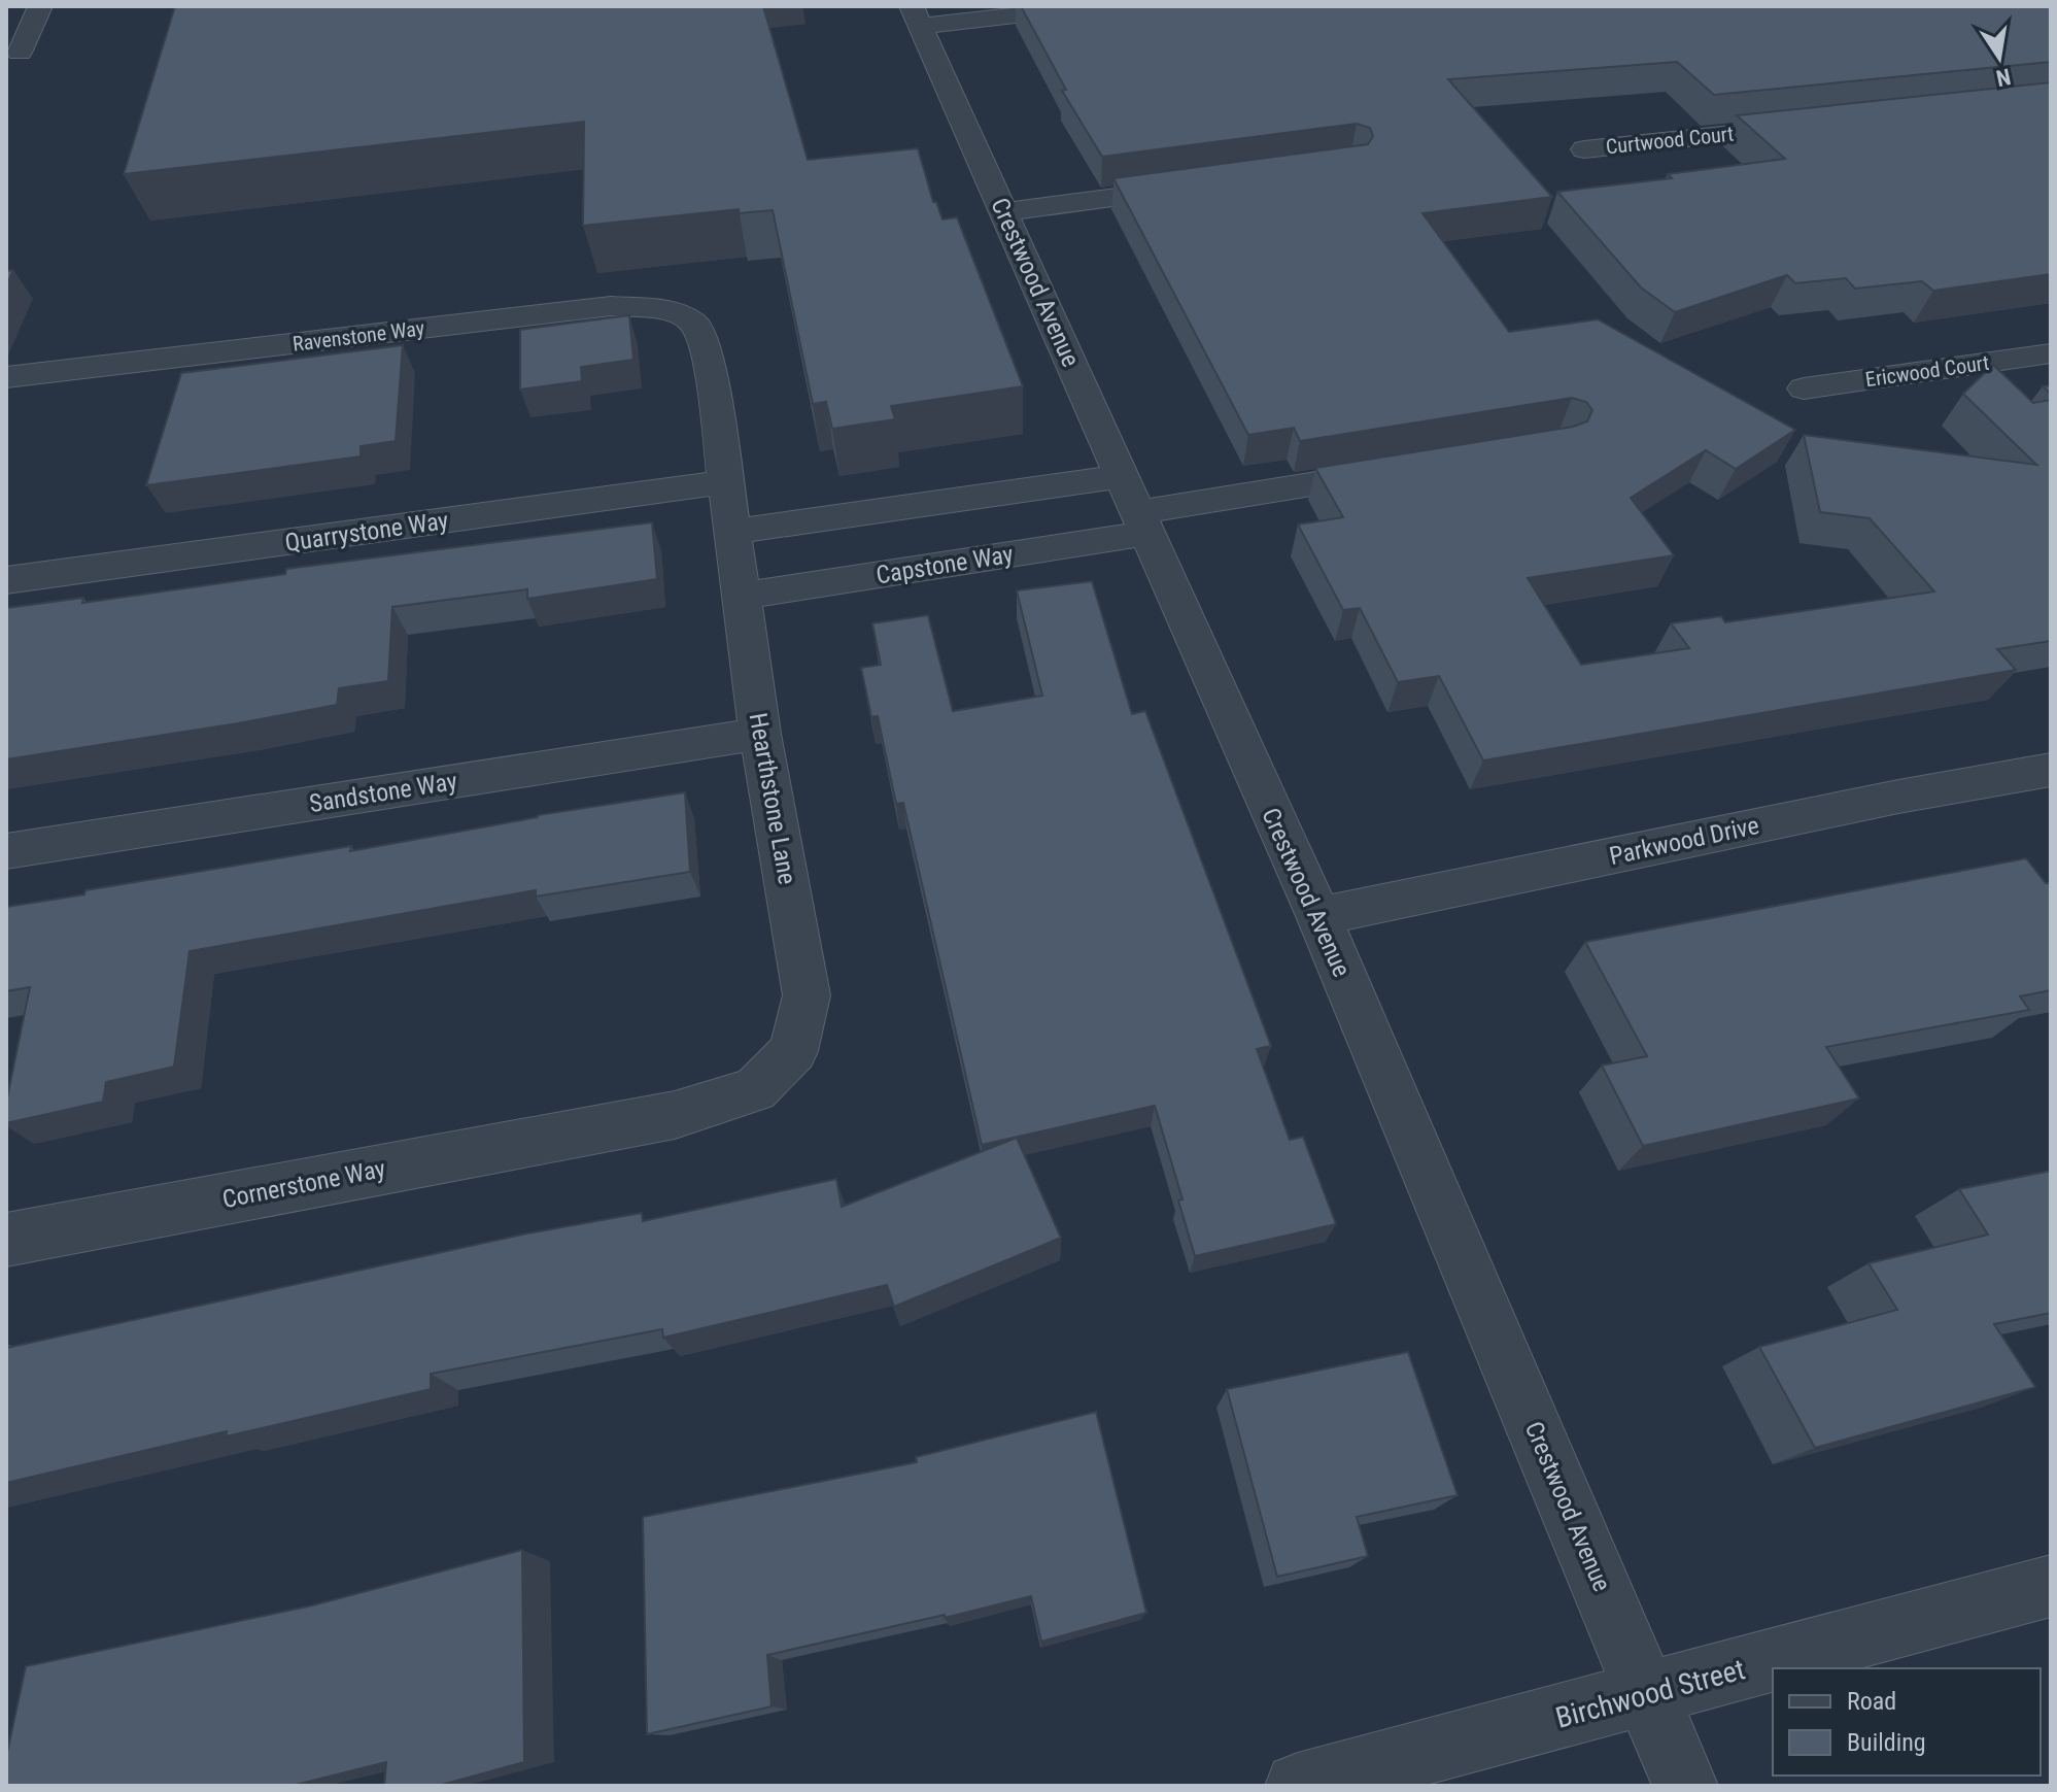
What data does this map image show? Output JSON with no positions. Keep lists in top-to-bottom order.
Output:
{
  "streets": {
    "street": [
      "Curtwood Court",
      "Crestwood Avenue",
      "Ravenstone Way",
      "Ericwood Court",
      "Quarrystone Way",
      "Capstone Way",
      "Sandstone Way",
      "Hearthstone Lane",
      "Parkwood Drive",
      "Cornerstone Way",
      "Birchwood Street"
    ]
  },
  "crossings": [
    ["Crestwood Avenue", "Capstone Way"],
    ["Crestwood Avenue", "Parkwood Drive"],
    ["Crestwood Avenue", "Birchwood Street"],
    ["Ravenstone Way", "Hearthstone Lane"],
    ["Quarrystone Way", "Hearthstone Lane"],
    ["Capstone Way", "Hearthstone Lane"],
    ["Sandstone Way", "Hearthstone Lane"],
    ["Hearthstone Lane", "Cornerstone Way"]
  ],
  "legend": ["Road", "Building"],
  "north": "bottom"
}
